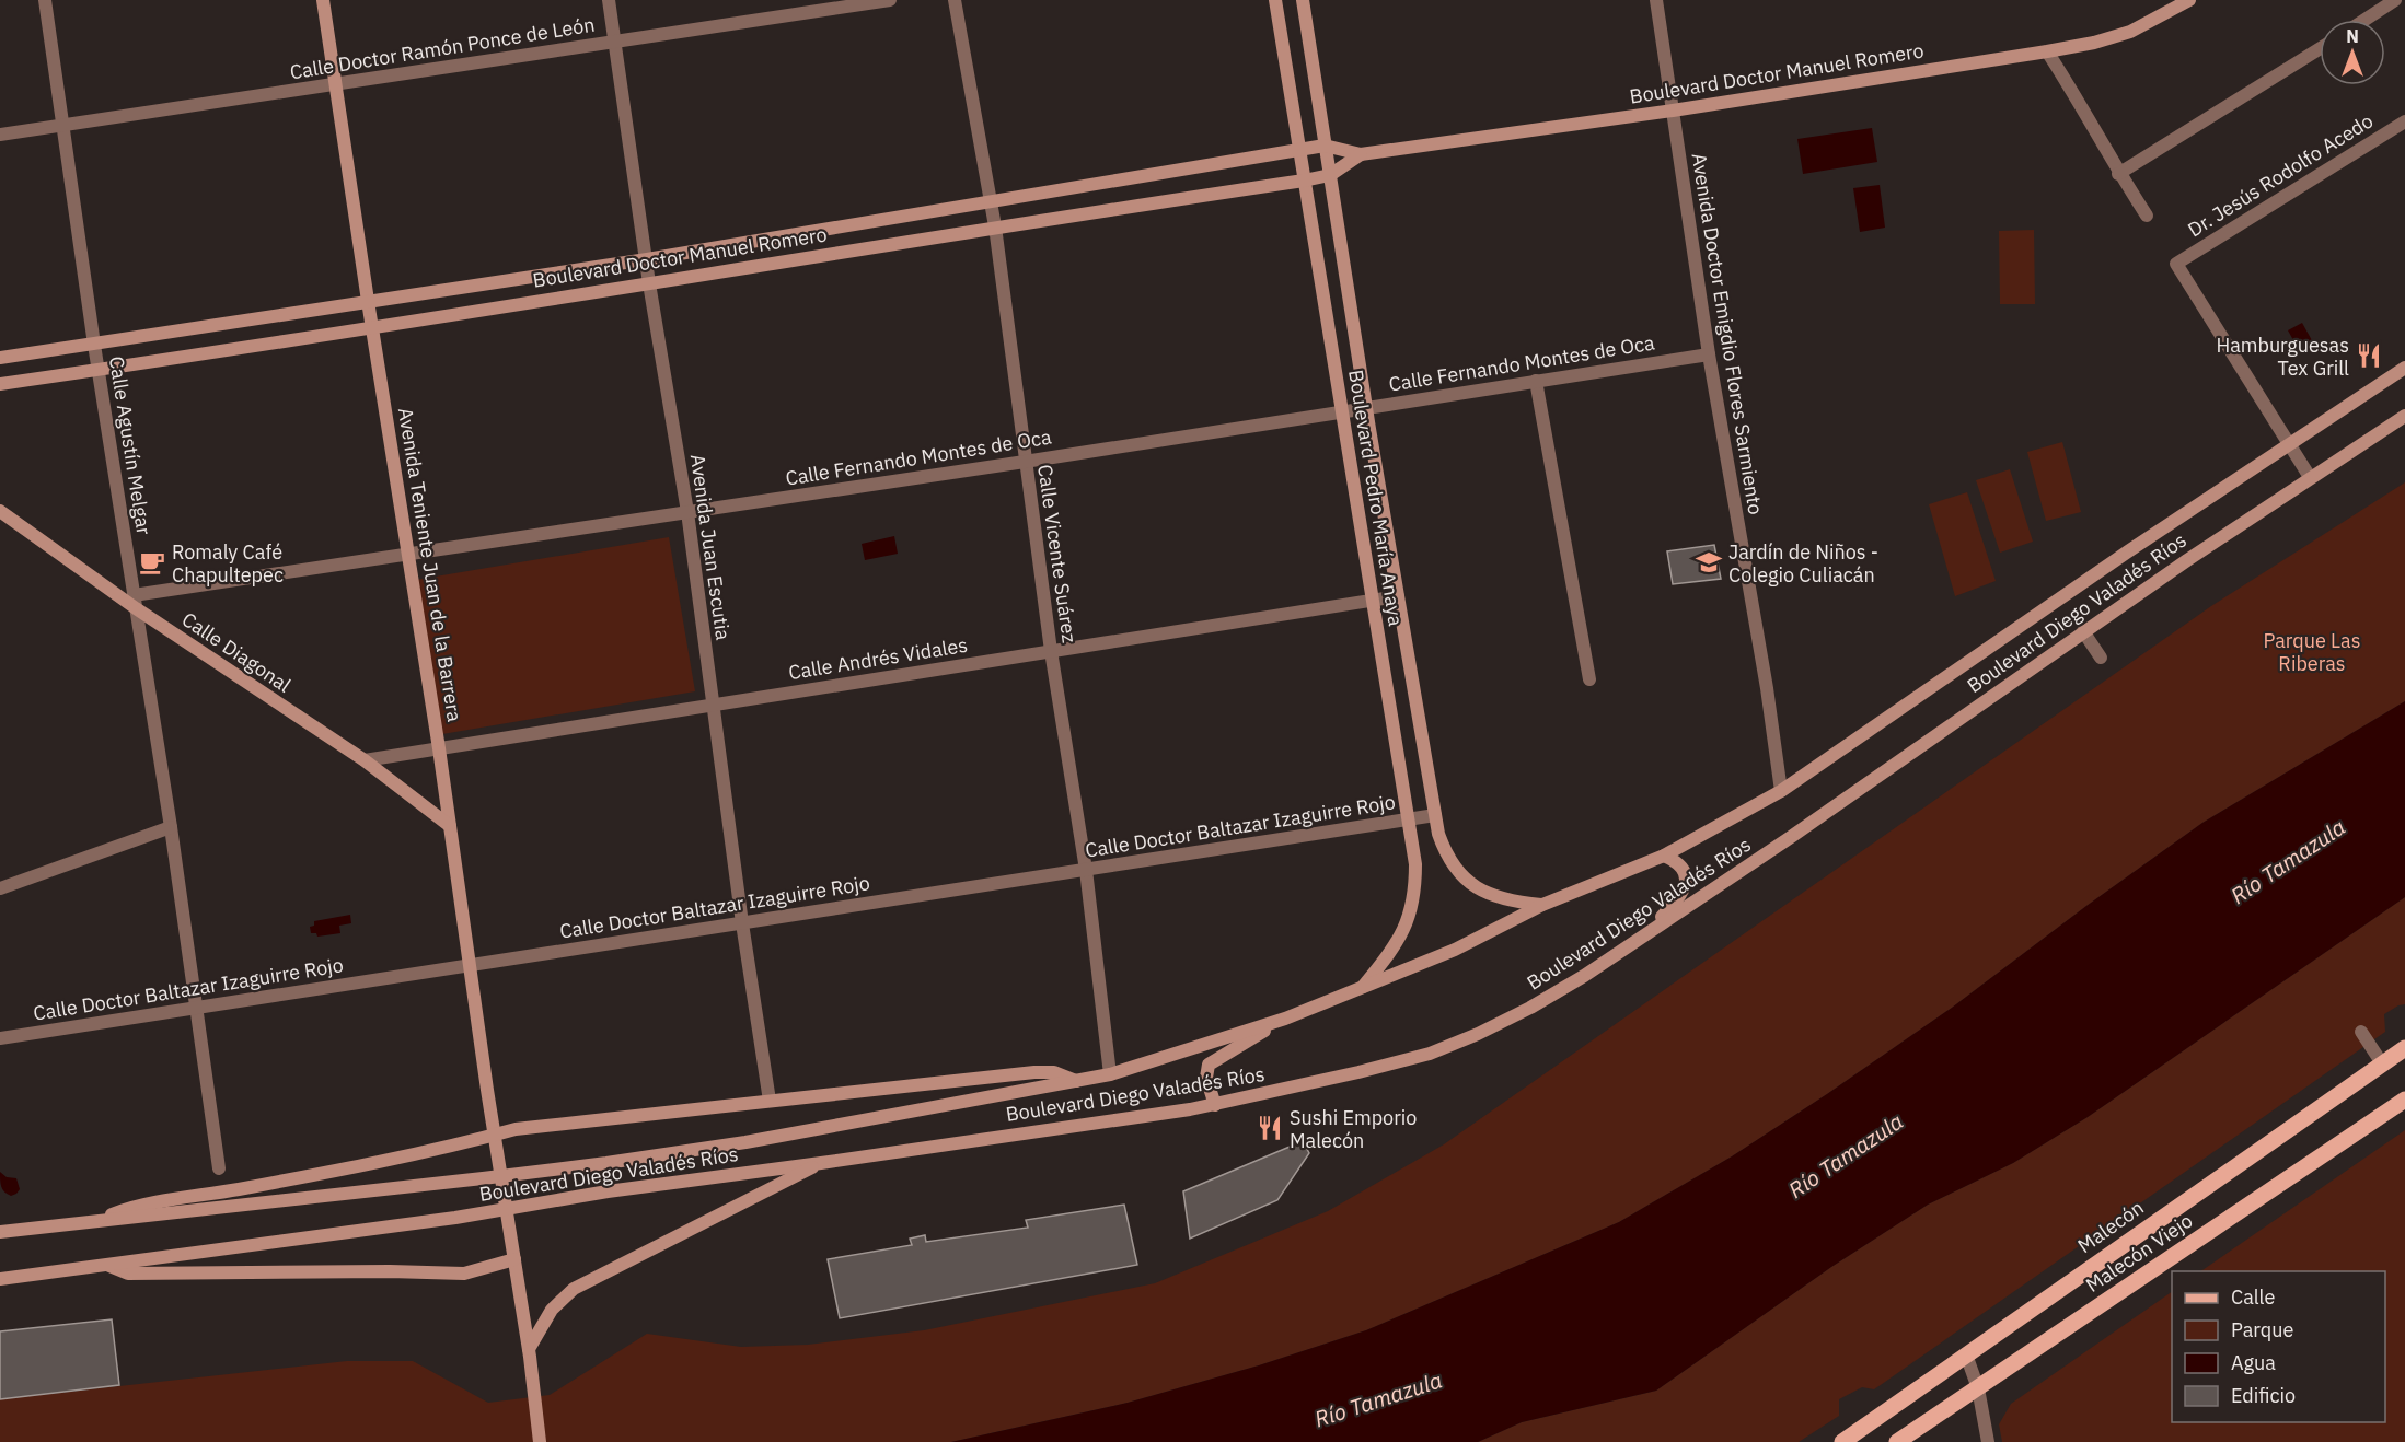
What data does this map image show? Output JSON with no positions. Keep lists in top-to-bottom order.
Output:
{
  "streets": {
    "main road": [
      "Boulevard Doctor Manuel Romero",
      "Boulevard Pedro María Anaya",
      "Avenida Teniente Juan de la Barrera",
      "Boulevard Diego Valadés Ríos",
      "Calle Diagonal",
      "Malecón",
      "Malecón Viejo"
    ],
    "street": [
      "Calle Doctor Ramón Ponce de León",
      "Dr. Jesús Rodolfo Acedo",
      "Avenida Doctor Emigdio Flores Sarmiento",
      "Calle Fernando Montes de Oca",
      "Calle Agustín Melgar",
      "Avenida Juan Escutia",
      "Calle Vicente Suárez",
      "Calle Andrés Vidales",
      "Calle Doctor Baltazar Izaguirre Rojo"
    ]
  },
  "crossings": [
    ["Calle Doctor Ramón Ponce de León", "Calle Agustín Melgar"],
    ["Calle Doctor Ramón Ponce de León", "Avenida Juan Escutia"],
    ["Calle Doctor Ramón Ponce de León", "Avenida Teniente Juan de la Barrera"],
    ["Boulevard Doctor Manuel Romero", "Avenida Doctor Emigdio Flores Sarmiento"],
    ["Boulevard Doctor Manuel Romero", "Calle Agustín Melgar"],
    ["Boulevard Doctor Manuel Romero", "Boulevard Pedro María Anaya"],
    ["Boulevard Doctor Manuel Romero", "Avenida Juan Escutia"],
    ["Boulevard Doctor Manuel Romero", "Calle Vicente Suárez"],
    ["Boulevard Doctor Manuel Romero", "Avenida Teniente Juan de la Barrera"],
    ["Dr. Jesús Rodolfo Acedo", "Boulevard Diego Valadés Ríos"],
    ["Avenida Doctor Emigdio Flores Sarmiento", "Calle Fernando Montes de Oca"],
    ["Avenida Doctor Emigdio Flores Sarmiento", "Boulevard Diego Valadés Ríos"],
    ["Calle Fernando Montes de Oca", "Calle Agustín Melgar"],
    ["Calle Fernando Montes de Oca", "Boulevard Pedro María Anaya"],
    ["Calle Fernando Montes de Oca", "Avenida Juan Escutia"],
    ["Calle Fernando Montes de Oca", "Calle Vicente Suárez"],
    ["Calle Fernando Montes de Oca", "Avenida Teniente Juan de la Barrera"],
    ["Calle Fernando Montes de Oca", "Calle Diagonal"],
    ["Calle Agustín Melgar", "Calle Diagonal"],
    ["Calle Agustín Melgar", "Calle Doctor Baltazar Izaguirre Rojo"],
    ["Boulevard Pedro María Anaya", "Boulevard Diego Valadés Ríos"],
    ["Boulevard Pedro María Anaya", "Calle Andrés Vidales"],
    ["Boulevard Pedro María Anaya", "Calle Doctor Baltazar Izaguirre Rojo"],
    ["Avenida Juan Escutia", "Calle Andrés Vidales"],
    ["Avenida Juan Escutia", "Calle Doctor Baltazar Izaguirre Rojo"],
    ["Calle Vicente Suárez", "Boulevard Diego Valadés Ríos"],
    ["Calle Vicente Suárez", "Calle Andrés Vidales"],
    ["Calle Vicente Suárez", "Calle Doctor Baltazar Izaguirre Rojo"],
    ["Avenida Teniente Juan de la Barrera", "Calle Diagonal"],
    ["Avenida Teniente Juan de la Barrera", "Calle Andrés Vidales"],
    ["Avenida Teniente Juan de la Barrera", "Calle Doctor Baltazar Izaguirre Rojo"],
    ["Calle Diagonal", "Calle Andrés Vidales"]
  ],
  "water": ["Río Tamazula"],
  "parks": ["Parque Las Riberas"],
  "places": {
    "restaurant": ["Hamburguesas Tex Grill", "Sushi Emporio Malecón"],
    "cafe": ["Romaly Café Chapultepec"],
    "school or university": ["Jardín de Niños - Colegio Culiacán"]
  },
  "legend": [
    "Calle",
    "Parque",
    "Agua",
    "Edificio"
  ],
  "north": "top"
}
